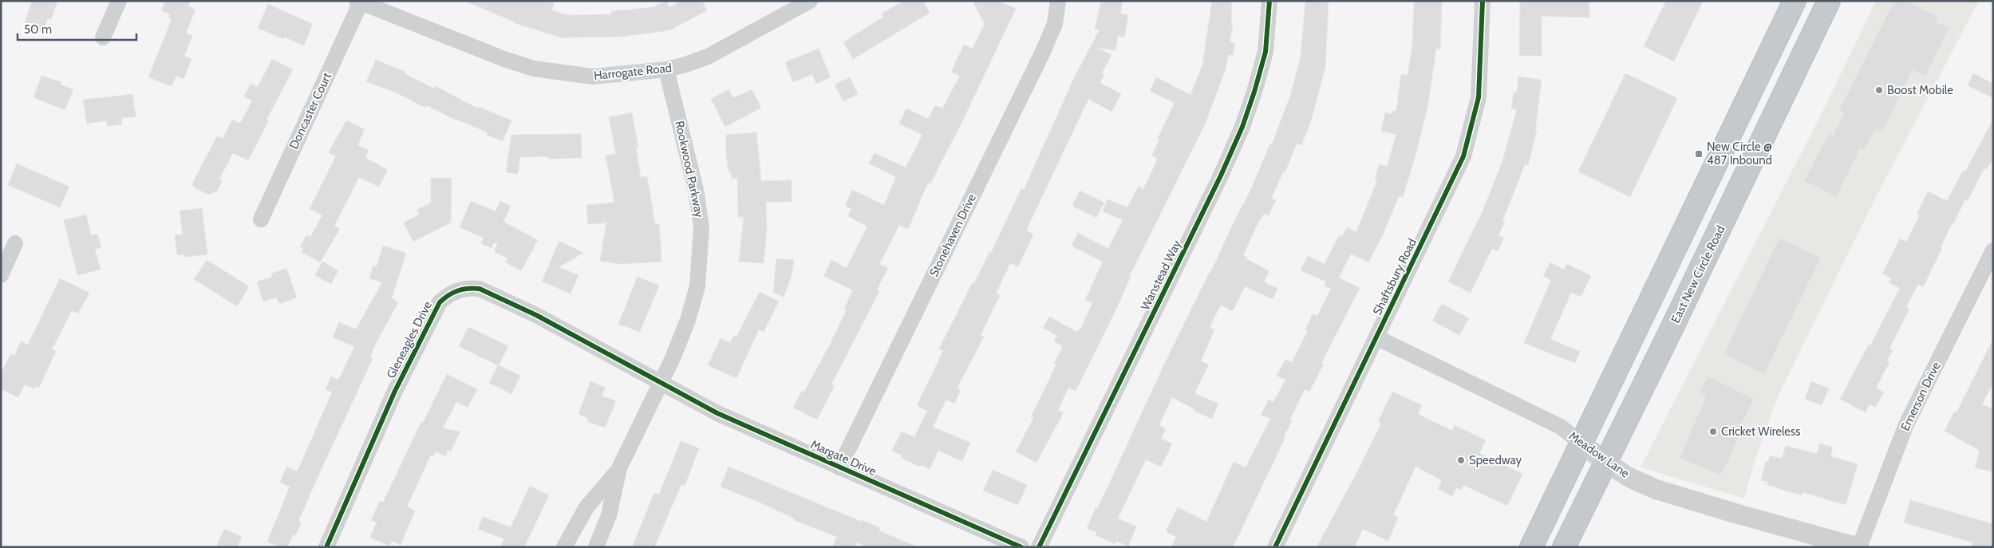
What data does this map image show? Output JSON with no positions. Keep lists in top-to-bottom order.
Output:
{
  "streets": {
    "highway": ["East New Circle Road"],
    "street": [
      "Harrogate Road",
      "Doncaster Court",
      "Rookwood Parkway",
      "Stonehaven Drive",
      "Wanstead Way",
      "Shaftsbury Road",
      "Gleneagles Drive",
      "Emerson Drive",
      "Meadow Lane",
      "Margate Drive"
    ]
  },
  "crossings": [
    ["Harrogate Road", "Doncaster Court"],
    ["Harrogate Road", "Rookwood Parkway"],
    ["Rookwood Parkway", "Gleneagles Drive"],
    ["Rookwood Parkway", "Margate Drive"],
    ["Stonehaven Drive", "Margate Drive"],
    ["East New Circle Road", "Meadow Lane"],
    ["Shaftsbury Road", "Meadow Lane"],
    ["Gleneagles Drive", "Margate Drive"],
    ["Emerson Drive", "Meadow Lane"]
  ],
  "places": {
    "other": ["Boost Mobile", "Cricket Wireless", "Speedway"],
    "transit": ["New Circle @ 487 Inbound"]
  },
  "scale_bar": "50 m"
}
